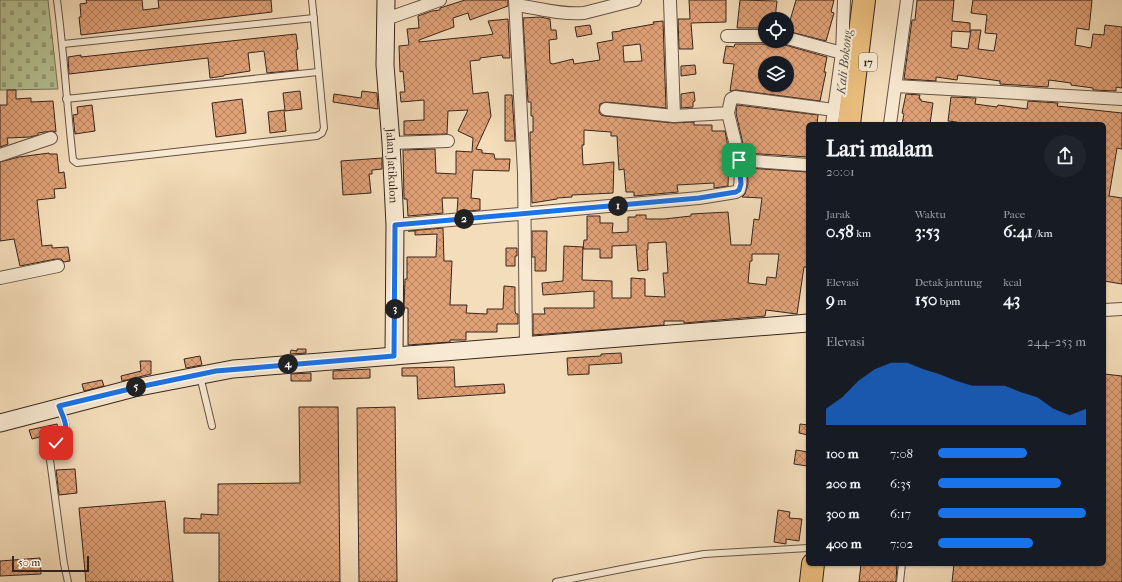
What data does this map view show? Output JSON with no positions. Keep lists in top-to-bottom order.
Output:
{
  "streets": {
    "highway": ["17"],
    "main road": ["Jalan Jatikulon"]
  },
  "water": ["Kali Bokong"],
  "scale_bar": "50 m",
  "page": {
    "heading": ["Lari malam", "20:01"],
    "stats": [
      ["Jarak", "0.58 km"],
      ["Waktu", "3:53"],
      ["Pace", "6:41 /km"],
      ["Elevasi", "9 m"],
      ["Detak jantung", "150 bpm"],
      ["kcal", "43"]
    ],
    "pins": [
      "1",
      "2",
      "3",
      "4",
      "5"
    ],
    "chart": ["Elevasi", "244–253 m"],
    "list": [
      {
        "name": "100 m",
        "note": "7:08"
      },
      {
        "name": "200 m",
        "note": "6:35"
      },
      {
        "name": "300 m",
        "note": "6:17"
      },
      {
        "name": "400 m",
        "note": "7:02"
      }
    ],
    "scale": "50 m"
  }
}
